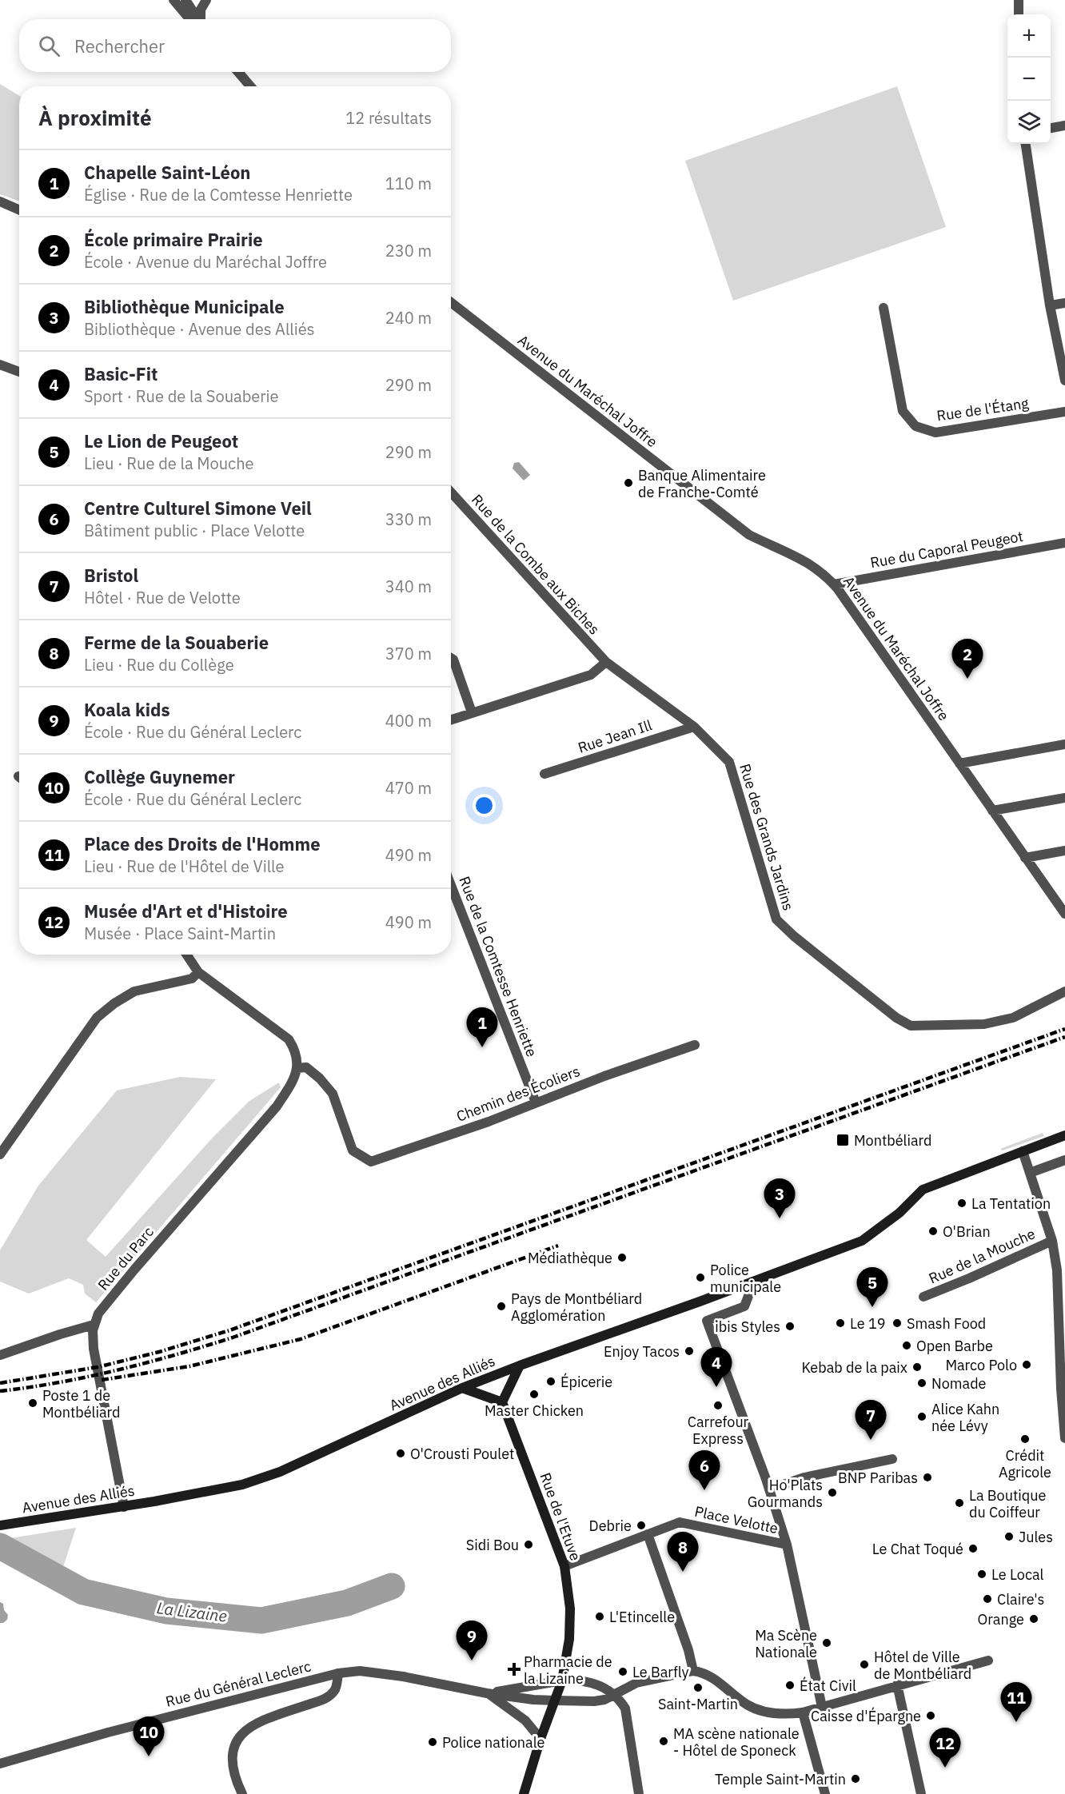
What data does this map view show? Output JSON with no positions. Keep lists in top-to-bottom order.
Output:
{
  "streets": {
    "main road": ["Avenue des Alliés", "Rue de l'Etuve"],
    "street": [
      "Avenue du Maréchal Joffre",
      "Rue de l'Étang",
      "Rue du Caporal Peugeot",
      "Rue de la Combe aux Biches",
      "Rue Jean Ill",
      "Rue des Grands Jardins",
      "Rue de la Comtesse Henriette",
      "Chemin des Écoliers",
      "Rue de la Mouche",
      "Rue du Parc",
      "Place Velotte",
      "Rue du Général Leclerc"
    ]
  },
  "crossings": [
    ["Avenue du Maréchal Joffre", "Rue du Caporal Peugeot"],
    ["Rue de la Combe aux Biches", "Rue des Grands Jardins"],
    ["Rue Jean Ill", "Rue des Grands Jardins"],
    ["Rue de la Comtesse Henriette", "Chemin des Écoliers"],
    ["Chemin des Écoliers", "Rue du Parc"],
    ["Rue du Parc", "Avenue des Alliés"],
    ["Rue de l'Etuve", "Rue du Général Leclerc"]
  ],
  "water": ["La Lizaine"],
  "places": {
    "other": [
      "Banque Alimentaire de Franche-Comté",
      "La Tentation",
      "O'Brian",
      "Médiathèque",
      "Police municipale",
      "Pays de Montbéliard Agglomération",
      "Le 19",
      "Smash Food",
      "ibis Styles",
      "Open Barbe",
      "Enjoy Tacos",
      "Marco Polo",
      "Kebab de la paix",
      "Épicerie",
      "Nomade",
      "Master Chicken",
      "Poste 1 de Montbéliard",
      "Carrefour Express",
      "Alice Kahn née Lévy",
      "Crédit Agricole",
      "O'Crousti Poulet",
      "BNP Paribas",
      "Ho'Plats Gourmands",
      "La Boutique du Coiffeur",
      "Debrie",
      "Jules",
      "Sidi Bou",
      "Le Chat Toqué",
      "Le Local",
      "Claire's",
      "L'Etincelle",
      "Orange",
      "Ma Scène Nationale",
      "Hôtel de Ville de Montbéliard",
      "Le Barfly",
      "État Civil",
      "Saint-Martin",
      "Caisse d'Épargne",
      "MA scène nationale - Hôtel de Sponeck",
      "Police nationale",
      "Temple Saint-Martin"
    ],
    "transit": ["Montbéliard"],
    "health": ["Pharmacie de la Lizaine"]
  },
  "page": {
    "map_buttons": ["+", "−"],
    "search": "Rechercher",
    "heading": ["À proximité", "12 résultats"],
    "list": [
      {
        "mark": "1",
        "name": "Chapelle Saint-Léon",
        "note": "Église · Rue de la Comtesse Henriette",
        "value": "110 m"
      },
      {
        "mark": "2",
        "name": "École primaire Prairie",
        "note": "École · Avenue du Maréchal Joffre",
        "value": "230 m"
      },
      {
        "mark": "3",
        "name": "Bibliothèque Municipale",
        "note": "Bibliothèque · Avenue des Alliés",
        "value": "240 m"
      },
      {
        "mark": "4",
        "name": "Basic-Fit",
        "note": "Sport · Rue de la Souaberie",
        "value": "290 m"
      },
      {
        "mark": "5",
        "name": "Le Lion de Peugeot",
        "note": "Lieu · Rue de la Mouche",
        "value": "290 m"
      },
      {
        "mark": "6",
        "name": "Centre Culturel Simone Veil",
        "note": "Bâtiment public · Place Velotte",
        "value": "330 m"
      },
      {
        "mark": "7",
        "name": "Bristol",
        "note": "Hôtel · Rue de Velotte",
        "value": "340 m"
      },
      {
        "mark": "8",
        "name": "Ferme de la Souaberie",
        "note": "Lieu · Rue du Collège",
        "value": "370 m"
      },
      {
        "mark": "9",
        "name": "Koala kids",
        "note": "École · Rue du Général Leclerc",
        "value": "400 m"
      },
      {
        "mark": "10",
        "name": "Collège Guynemer",
        "note": "École · Rue du Général Leclerc",
        "value": "470 m"
      },
      {
        "mark": "11",
        "name": "Place des Droits de l'Homme",
        "note": "Lieu · Rue de l'Hôtel de Ville",
        "value": "490 m"
      },
      {
        "mark": "12",
        "name": "Musée d'Art et d'Histoire",
        "note": "Musée · Place Saint-Martin",
        "value": "490 m"
      }
    ],
    "pins": [
      "2",
      "1",
      "3",
      "5",
      "4",
      "7",
      "6",
      "8",
      "9",
      "11",
      "10",
      "12"
    ]
  }
}
